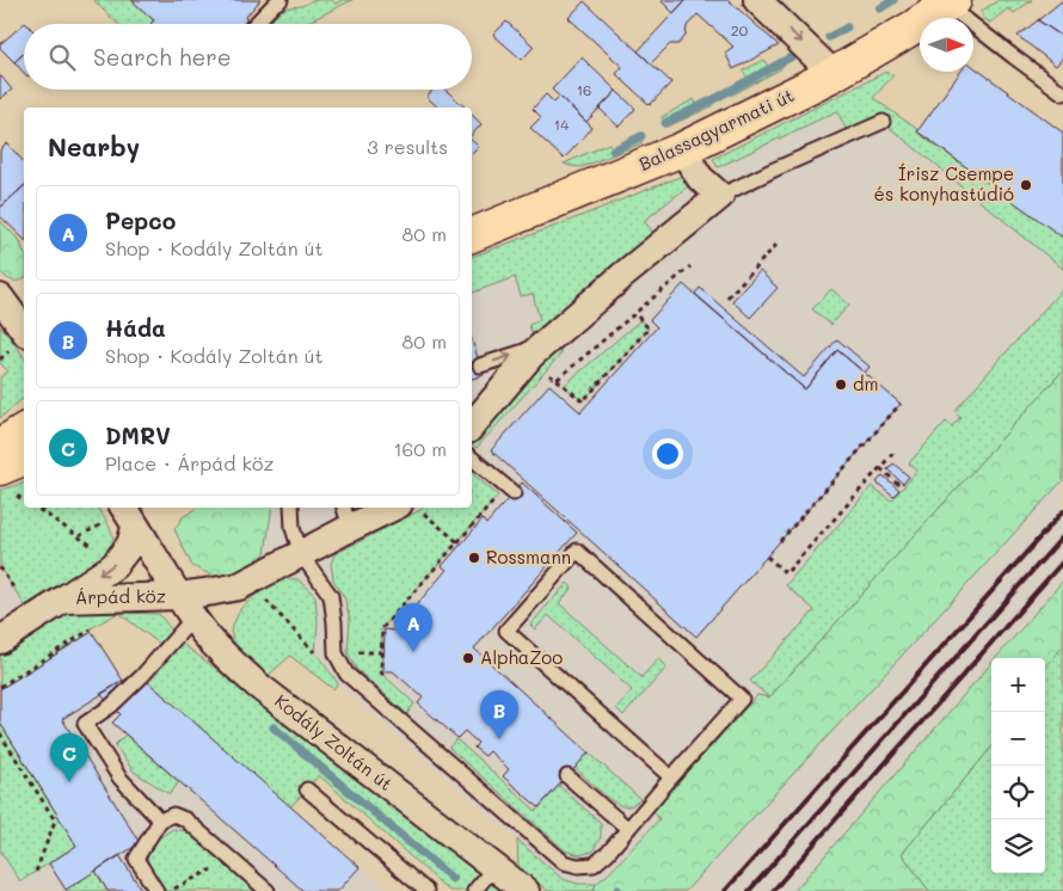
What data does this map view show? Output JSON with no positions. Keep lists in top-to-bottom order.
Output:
{
  "streets": {
    "main road": ["Balassagyarmati út"],
    "street": ["Árpád köz", "Kodály Zoltán út"]
  },
  "crossings": [
    ["Árpád köz", "Kodály Zoltán út"]
  ],
  "places": [
    "Írisz Csempe és konyhastúdió",
    "dm",
    "Rossmann",
    "AlphaZoo"
  ],
  "house_numbers": ["20", "16", "14"],
  "north": "right",
  "page": {
    "search": "Search here",
    "heading": ["Nearby", "3 results"],
    "list": [
      {
        "mark": "A",
        "name": "Pepco",
        "note": "Shop · Kodály Zoltán út",
        "value": "80 m"
      },
      {
        "mark": "B",
        "name": "Háda",
        "note": "Shop · Kodály Zoltán út",
        "value": "80 m"
      },
      {
        "mark": "C",
        "name": "DMRV",
        "note": "Place · Árpád köz",
        "value": "160 m"
      }
    ],
    "pins": ["A", "B", "C"],
    "map_buttons": ["+", "−"]
  }
}
